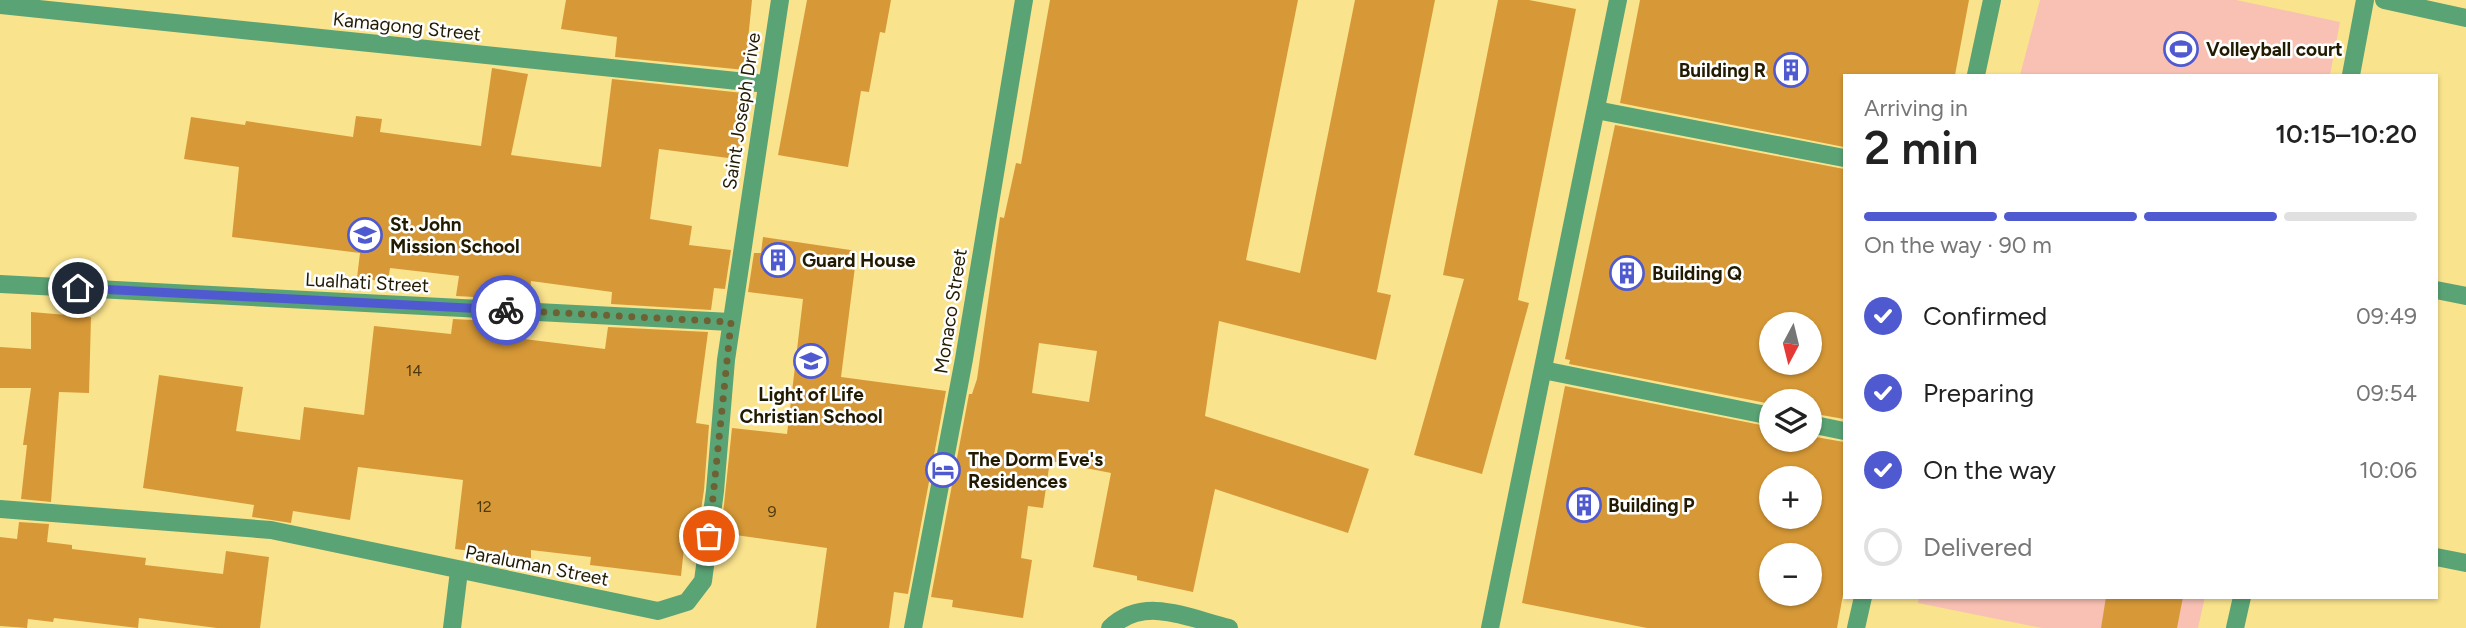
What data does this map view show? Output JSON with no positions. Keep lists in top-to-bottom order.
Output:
{
  "streets": {
    "street": [
      "Kamagong Street",
      "Saint Joseph Drive",
      "Lualhati Street",
      "Monaco Street",
      "Paraluman Street"
    ]
  },
  "crossings": [
    ["Kamagong Street", "Saint Joseph Drive"],
    ["Saint Joseph Drive", "Paraluman Street"],
    ["Lualhati Street", "Paraluman Street"]
  ],
  "places": {
    "sports": ["Volleyball court"],
    "building": [
      "Building R",
      "Guard House",
      "Building Q",
      "Building P"
    ],
    "school or university": ["St. John Mission School", "Light of Life Christian School"],
    "hotel": ["The Dorm Eve's Residences"]
  },
  "house_numbers": ["14", "12", "9"],
  "north": "bottom",
  "page": {
    "heading": ["2 min", "Arriving in", "10:15–10:20"],
    "bar": "On the way · 90 m",
    "list": [
      ["Confirmed", "09:49"],
      ["Preparing", "09:54"],
      ["On the way", "10:06"],
      "Delivered"
    ],
    "map_buttons": ["+", "−"]
  }
}
